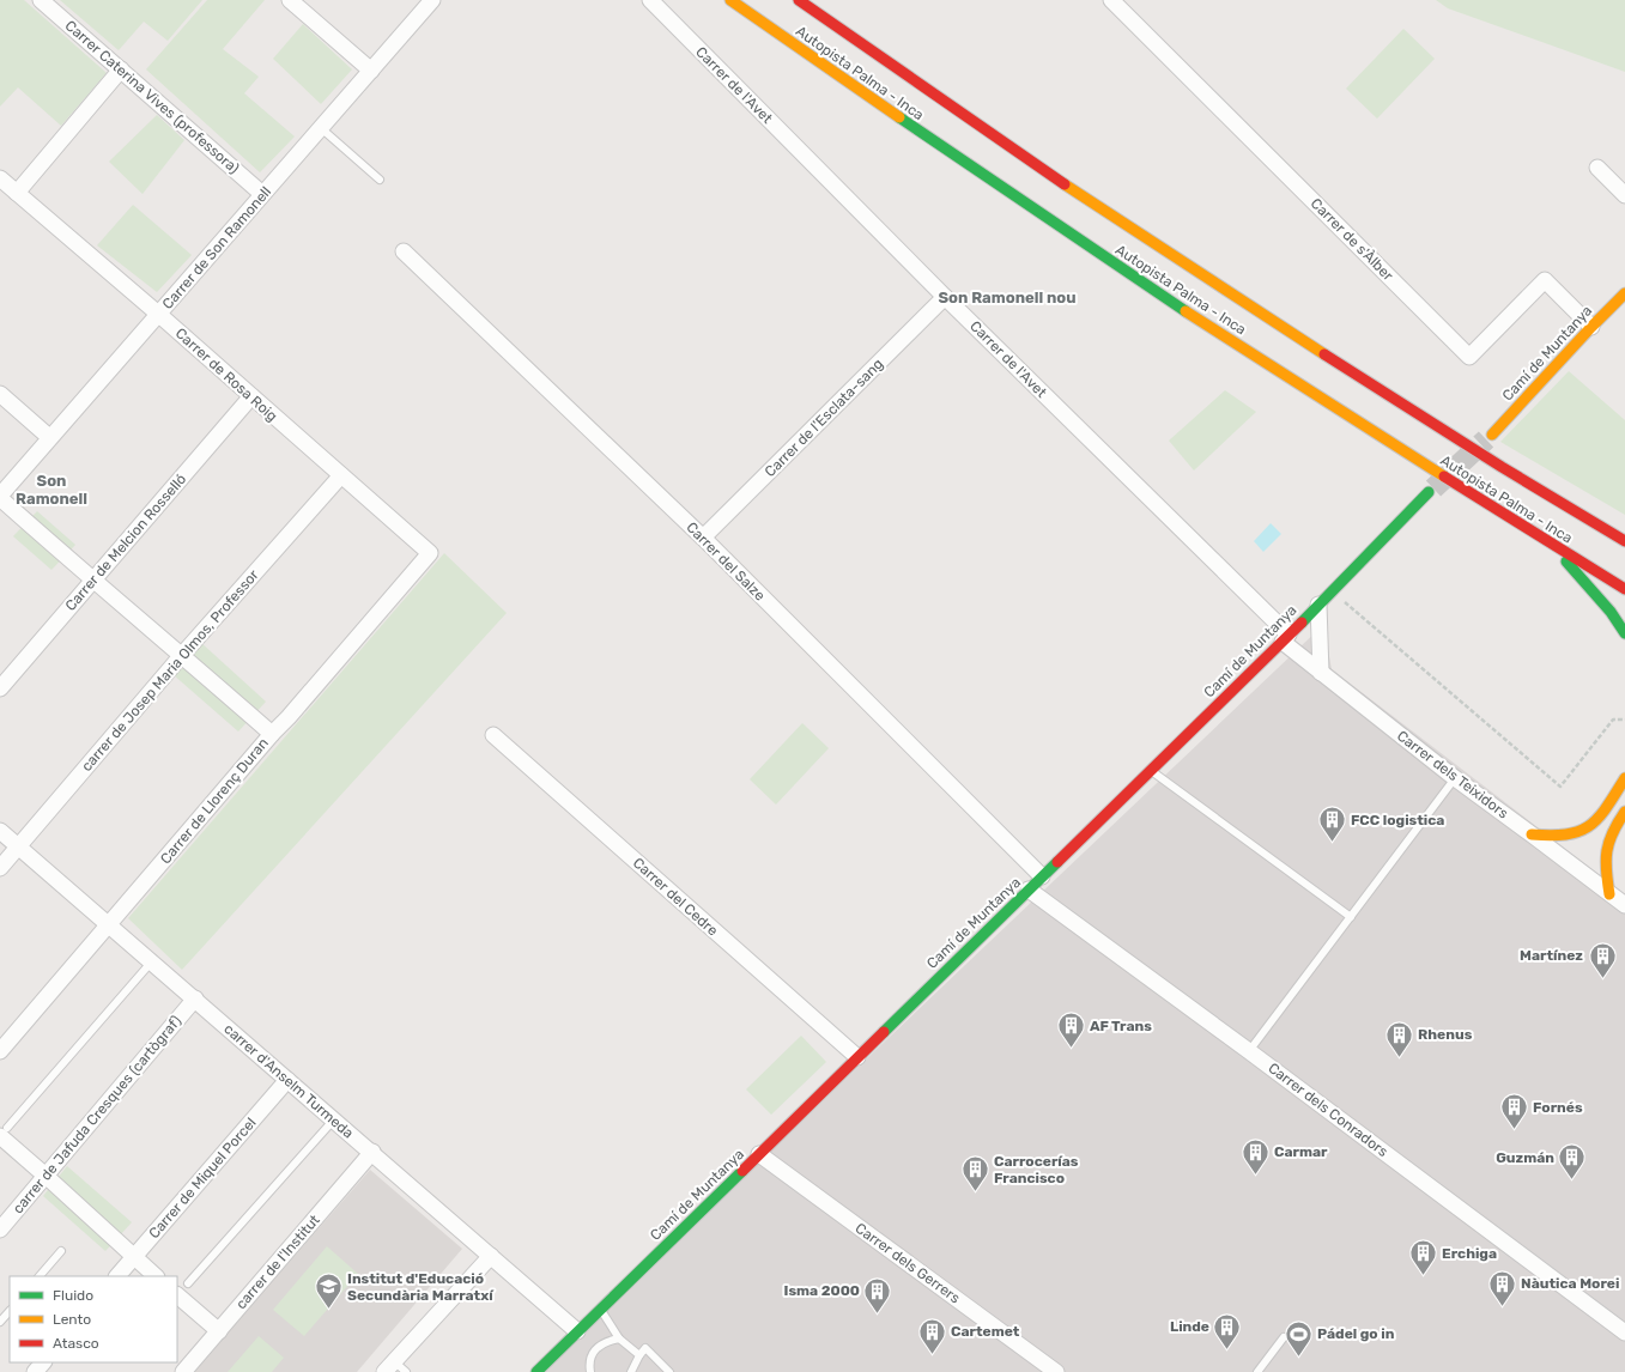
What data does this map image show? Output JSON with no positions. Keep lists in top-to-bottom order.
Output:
{
  "streets": {
    "main road": ["Autopista Palma - Inca", "Camí de Muntanya"],
    "street": [
      "Carrer de l'Avet",
      "Carrer Caterina Vives (professora)",
      "Carrer de s'Àlber",
      "Carrer de Son Ramonell",
      "Carrer de Rosa Roig",
      "Carrer de l'Esclata-sang",
      "Carrer de Melcion Rosselló",
      "Carrer del Salze",
      "carrer de Josep Maria Olmos, Professor",
      "Carrer dels Teixidors",
      "Carrer de Llorenç Duran",
      "Carrer del Cedre",
      "carrer d'Anselm Turmeda",
      "Carrer dels Conradors",
      "carrer de Jafuda Cresques (cartògraf)",
      "Carrer de Miquel Porcel",
      "carrer de l'Institut",
      "Carrer dels Gerrers"
    ]
  },
  "crossings": [
    ["Carrer de l'Avet", "Camí de Muntanya"],
    ["Carrer de l'Avet", "Carrer de l'Esclata-sang"],
    ["Carrer de l'Avet", "Carrer dels Teixidors"],
    ["Carrer Caterina Vives (professora)", "Carrer de Son Ramonell"],
    ["Carrer de s'Àlber", "Camí de Muntanya"],
    ["Carrer de Son Ramonell", "Carrer de Rosa Roig"],
    ["Camí de Muntanya", "Carrer del Salze"],
    ["Camí de Muntanya", "Carrer dels Teixidors"],
    ["Camí de Muntanya", "Carrer del Cedre"],
    ["Camí de Muntanya", "carrer d'Anselm Turmeda"],
    ["Camí de Muntanya", "Carrer dels Conradors"],
    ["Camí de Muntanya", "Carrer dels Gerrers"],
    ["Carrer de Rosa Roig", "Carrer de Melcion Rosselló"],
    ["Carrer de Rosa Roig", "carrer de Josep Maria Olmos, Professor"],
    ["Carrer de Rosa Roig", "Carrer de Llorenç Duran"],
    ["Carrer de l'Esclata-sang", "Carrer del Salze"],
    ["carrer de Josep Maria Olmos, Professor", "carrer d'Anselm Turmeda"],
    ["Carrer de Llorenç Duran", "carrer d'Anselm Turmeda"],
    ["carrer d'Anselm Turmeda", "carrer de Jafuda Cresques (cartògraf)"],
    ["carrer d'Anselm Turmeda", "Carrer de Miquel Porcel"],
    ["carrer d'Anselm Turmeda", "carrer de l'Institut"]
  ],
  "districts": ["Son Ramonell nou", "Son Ramonell"],
  "places": {
    "building": [
      "FCC logistica",
      "Martínez",
      "AF Trans",
      "Rhenus",
      "Fornés",
      "Carmar",
      "Guzmán",
      "Carrocerías Francisco",
      "Erchiga",
      "Nàutica Morei",
      "Isma 2000",
      "Linde",
      "Cartemet"
    ],
    "school or university": ["Institut d'Educació Secundària Marratxí"],
    "sports": ["Pádel go in"]
  },
  "legend": ["Fluido", "Lento", "Atasco"]
}
